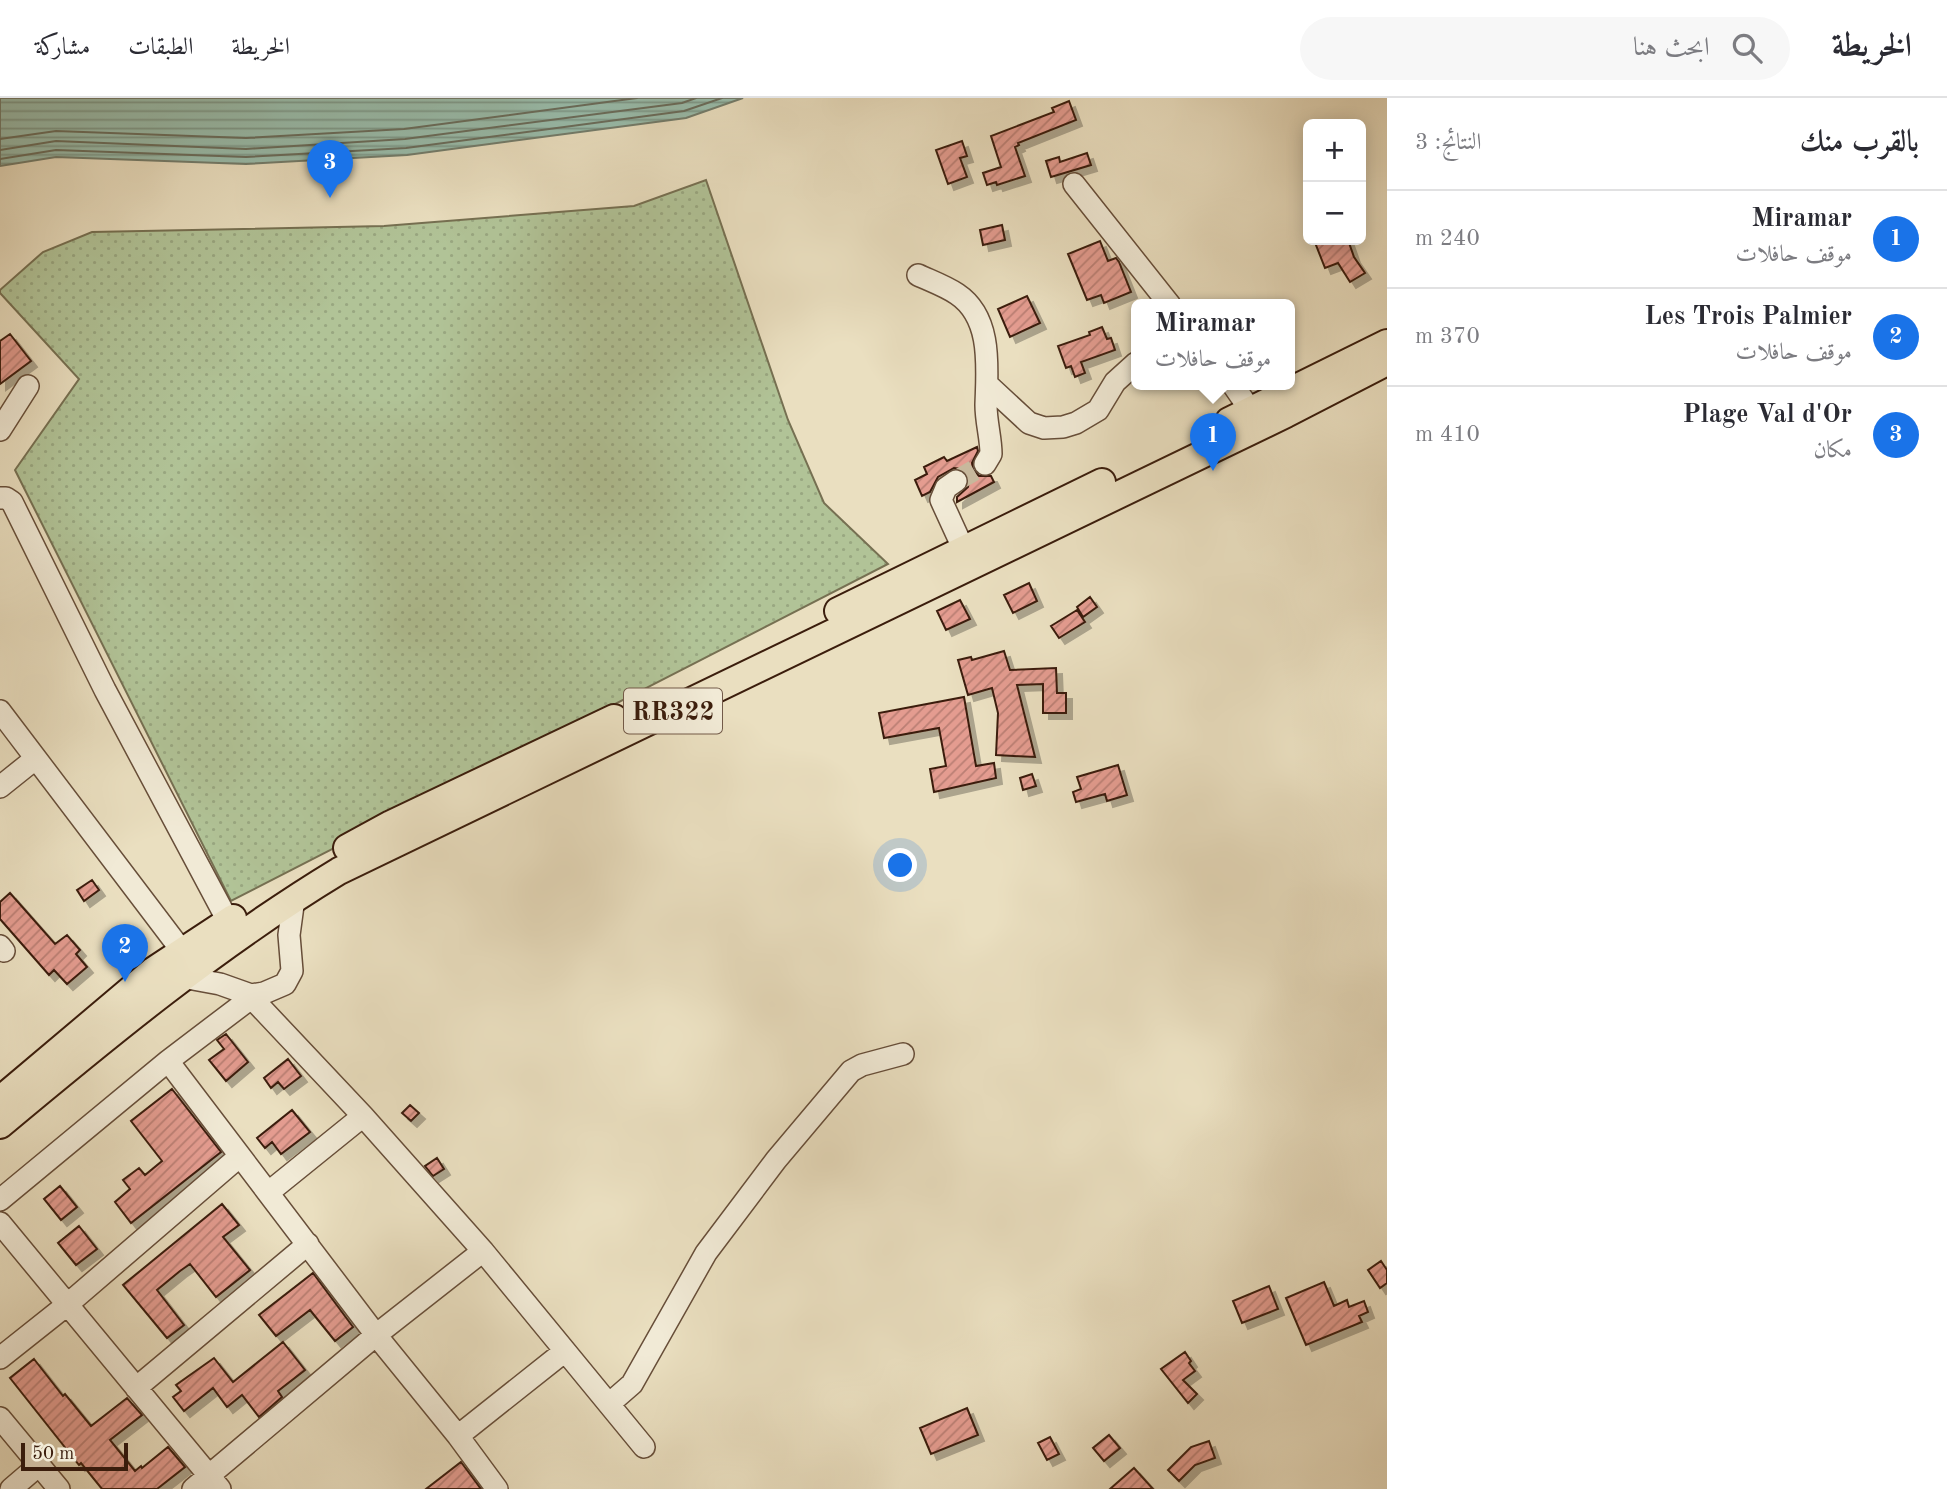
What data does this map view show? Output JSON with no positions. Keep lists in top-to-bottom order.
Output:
{
  "streets": {
    "main road": ["RR322"]
  },
  "scale_bar": "50 m",
  "page": {
    "header": "الخريطة",
    "search": "ابحث هنا",
    "nav": ["الخريطة", "الطبقات", "مشاركة"],
    "heading": ["بالقرب منك", "النتائج: 3"],
    "map_buttons": ["+", "−"],
    "pins": ["3", "1", "2"],
    "list": [
      {
        "mark": "1",
        "name": "Miramar",
        "note": "موقف حافلات",
        "value": "240 m"
      },
      {
        "mark": "2",
        "name": "Les Trois Palmier",
        "note": "موقف حافلات",
        "value": "370 m"
      },
      {
        "mark": "3",
        "name": "Plage Val d'Or",
        "note": "مكان",
        "value": "410 m"
      }
    ],
    "popup": ["Miramar", "موقف حافلات"],
    "scale": "50 m"
  }
}
